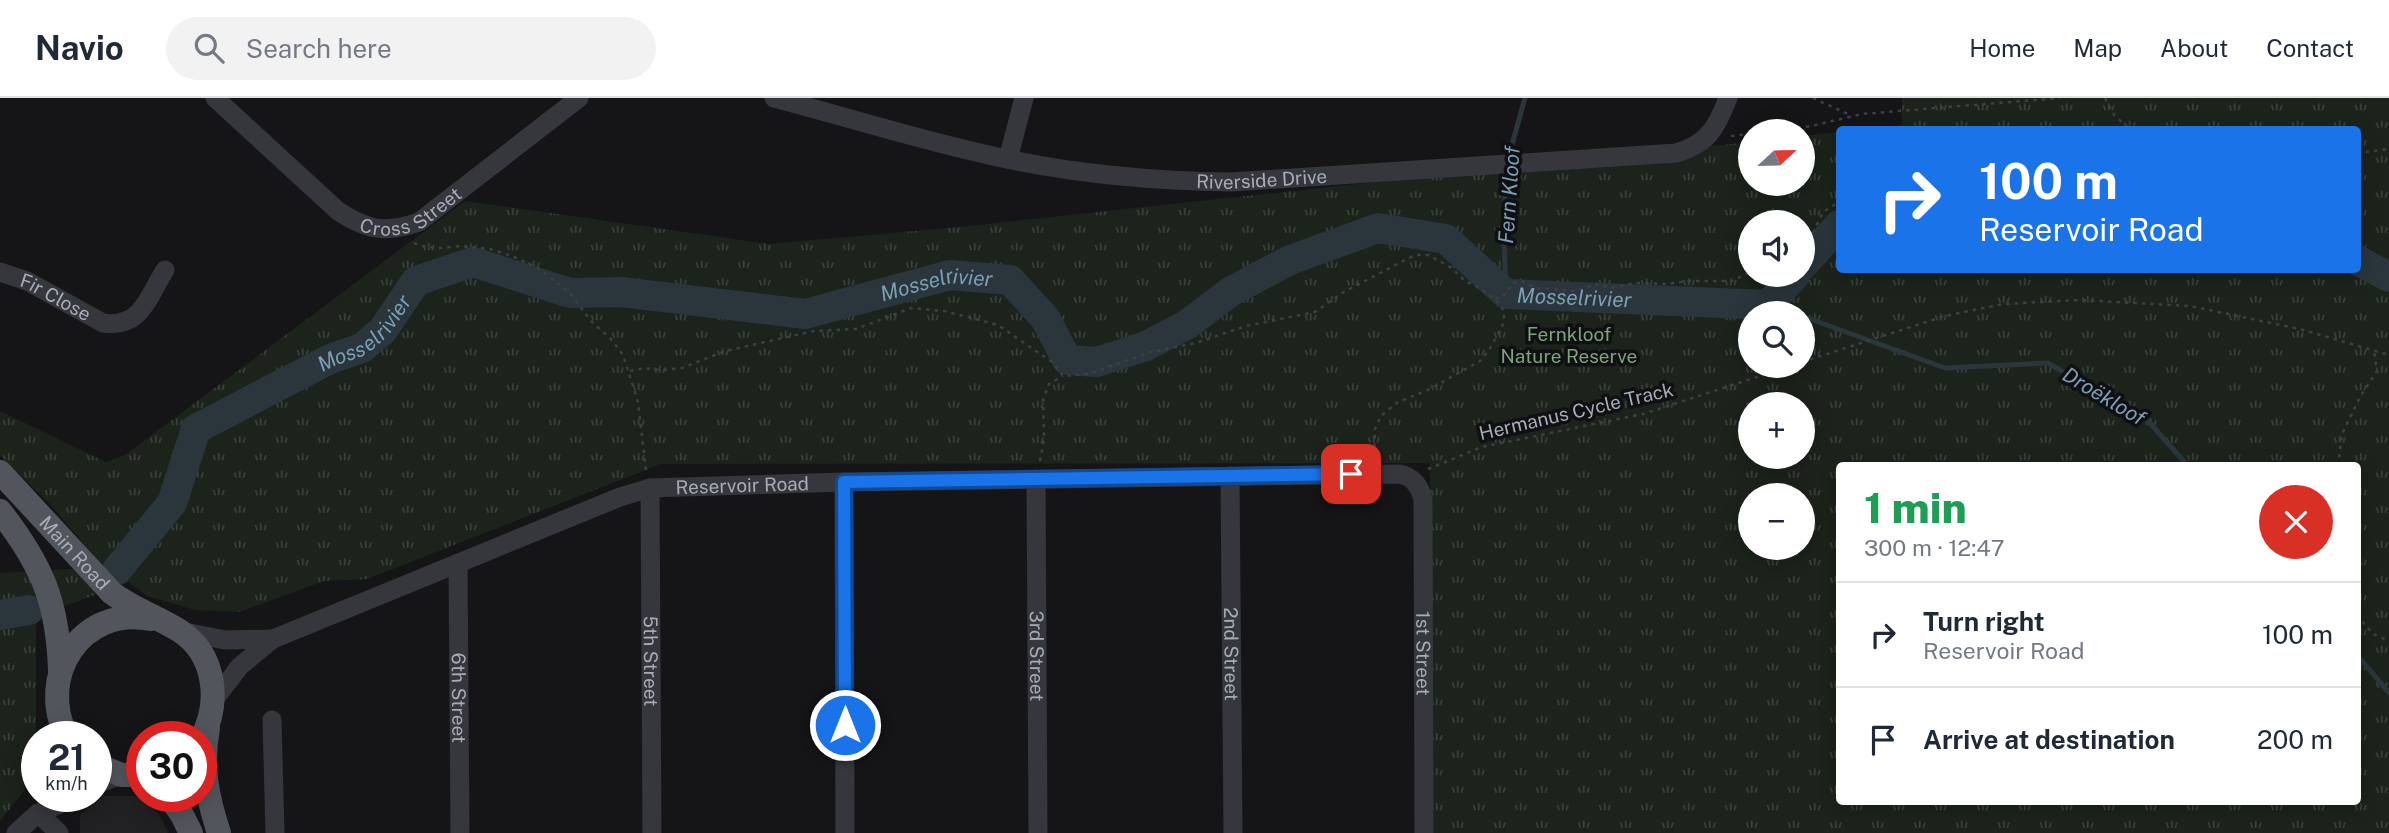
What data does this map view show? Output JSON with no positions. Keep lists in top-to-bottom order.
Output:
{
  "streets": {
    "main road": ["Main Road"],
    "street": [
      "Riverside Drive",
      "Cross Street",
      "Fir Close",
      "Reservoir Road",
      "1st Street",
      "2nd Street",
      "3rd Street",
      "5th Street",
      "6th Street"
    ],
    "path": ["Hermanus Cycle Track"]
  },
  "crossings": [
    ["Hermanus Cycle Track", "Reservoir Road"],
    ["Hermanus Cycle Track", "1st Street"],
    ["Reservoir Road", "Main Road"],
    ["Reservoir Road", "1st Street"],
    ["Reservoir Road", "2nd Street"],
    ["Reservoir Road", "3rd Street"],
    ["Reservoir Road", "5th Street"],
    ["Reservoir Road", "6th Street"]
  ],
  "water": ["Fern Kloof", "Mosselrivier", "Droëkloof"],
  "parks": ["Fernkloof Nature Reserve"],
  "north": "right",
  "page": {
    "header": "Navio",
    "search": "Search here",
    "nav": [
      "Home",
      "Map",
      "About",
      "Contact"
    ],
    "map_buttons": ["+", "−"],
    "turn": ["100 m", "Reservoir Road"],
    "heading": ["1 min", "300 m · 12:47"],
    "list": [
      {
        "name": "Turn right",
        "note": "Reservoir Road",
        "value": "100 m"
      },
      {
        "name": "Arrive at destination",
        "value": "200 m"
      }
    ],
    "speed": "21 km/h",
    "limit": "30"
  }
}
